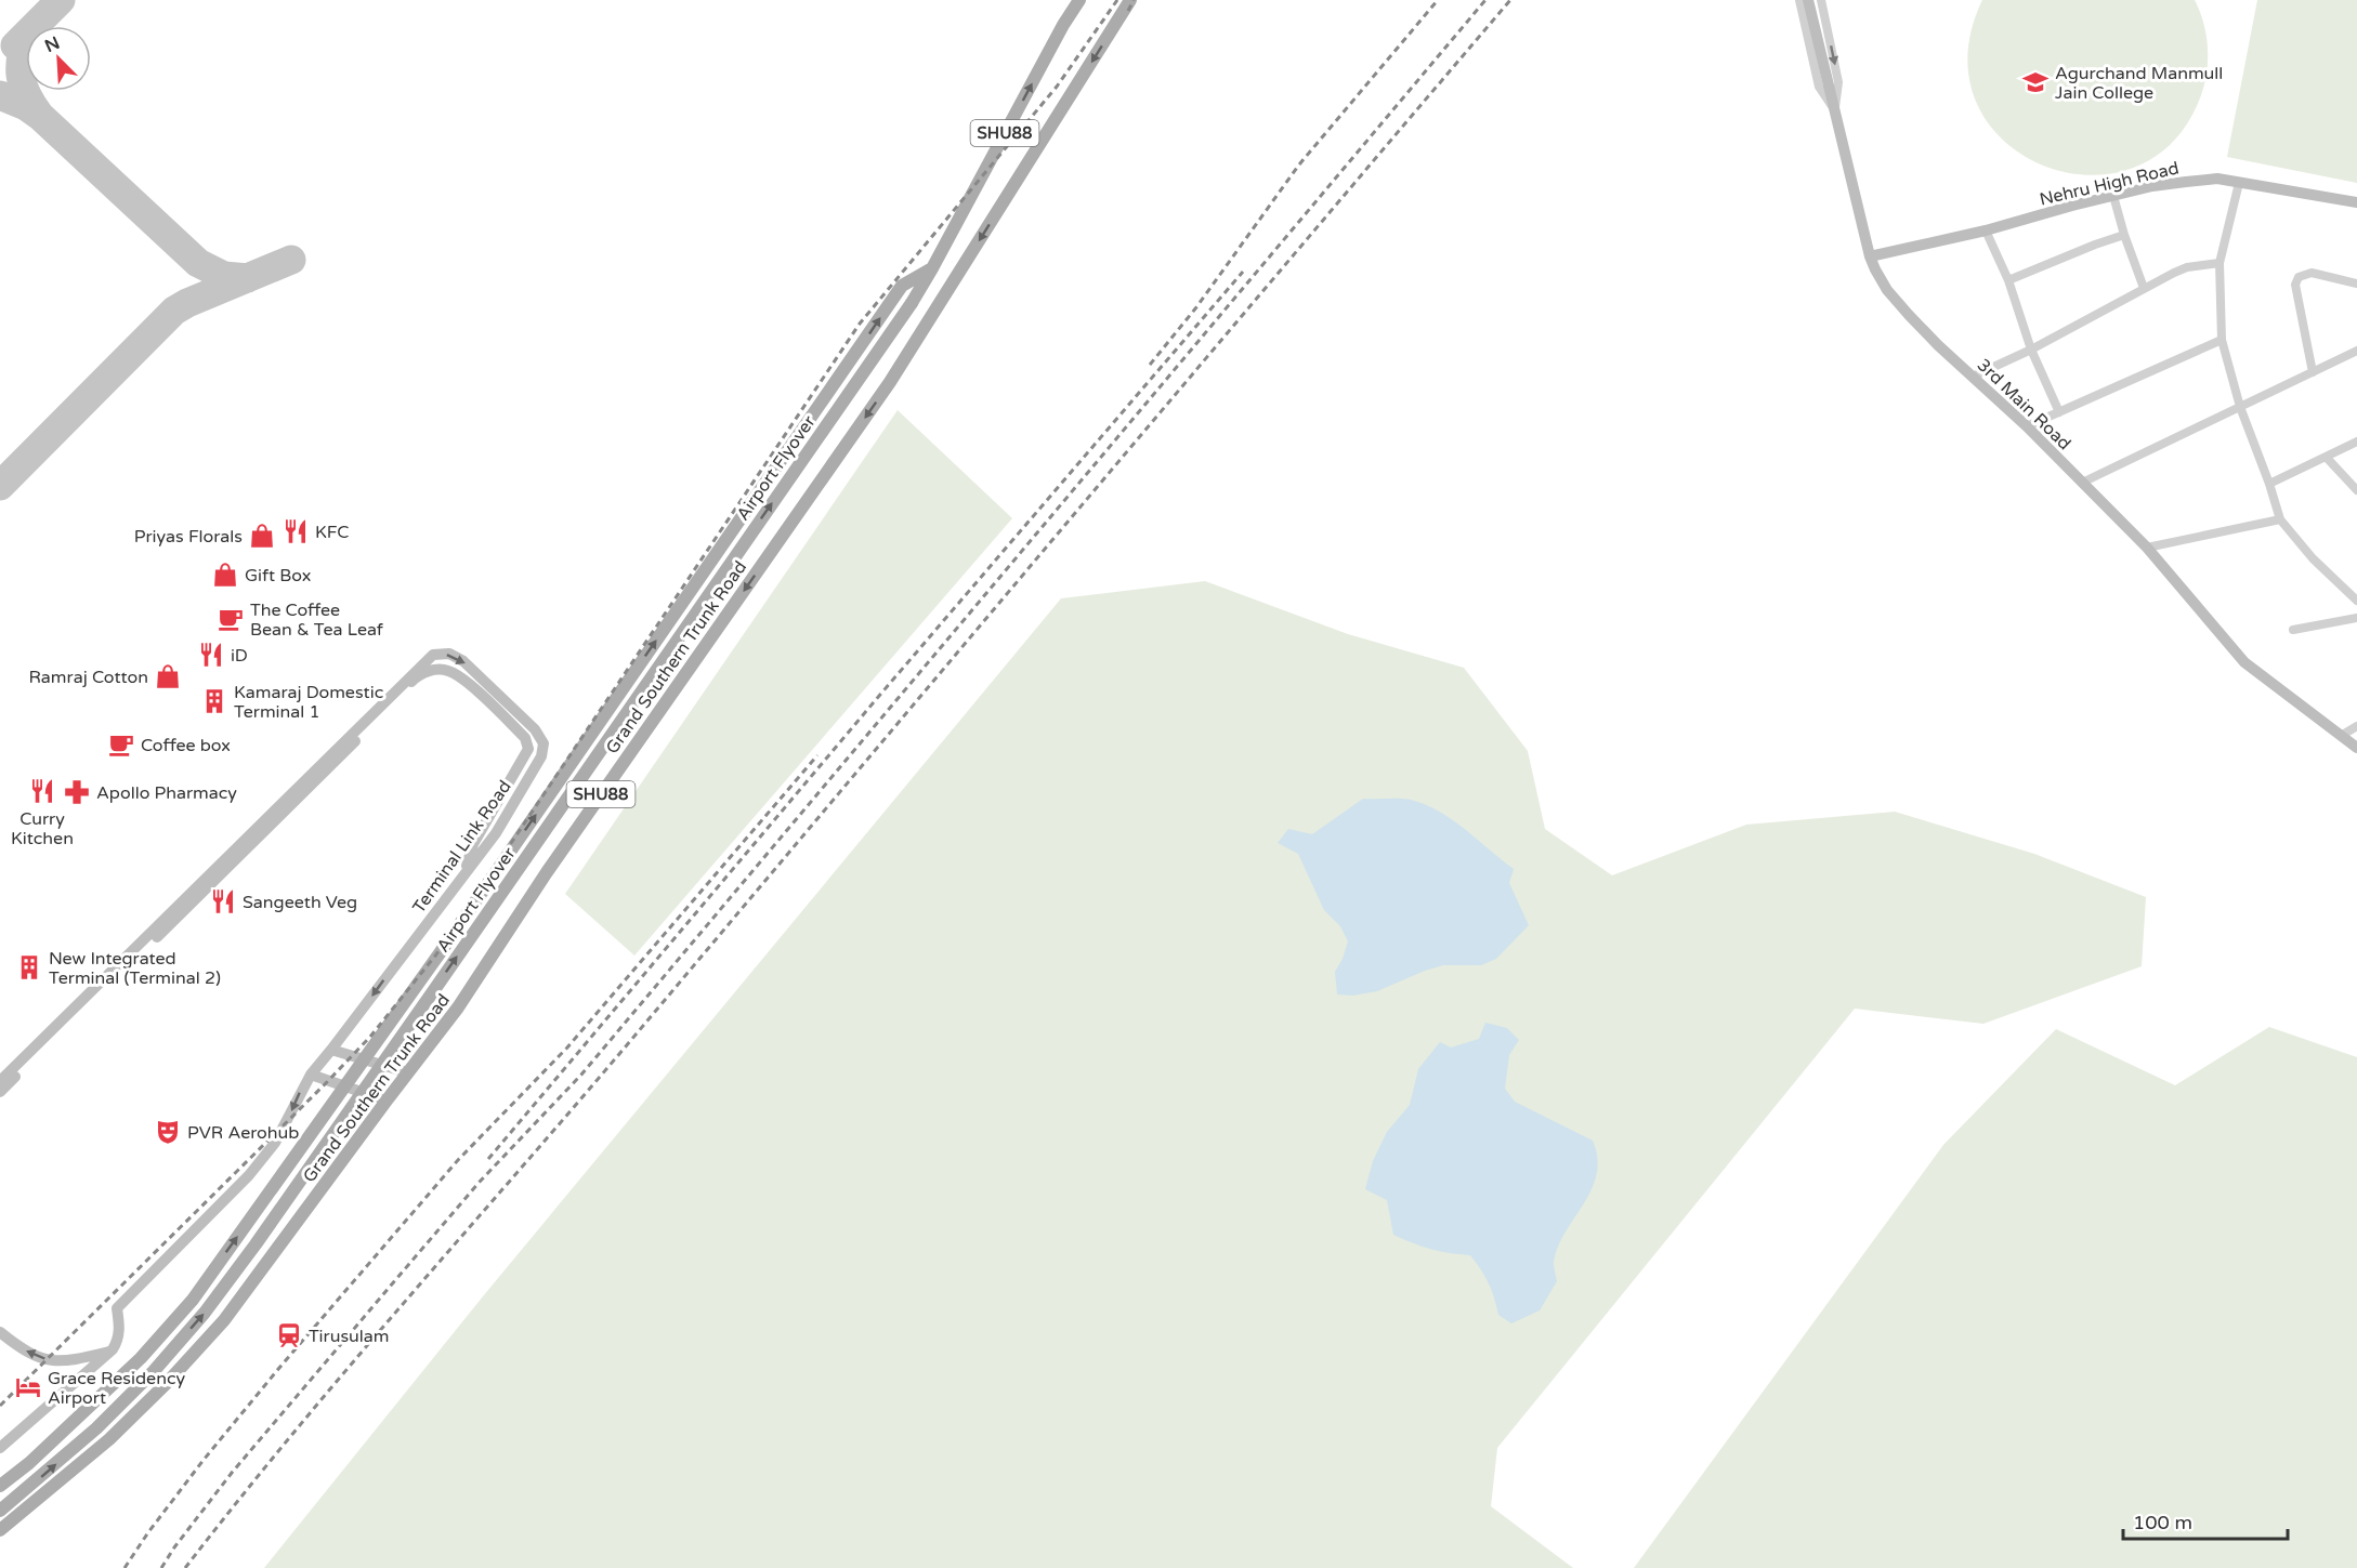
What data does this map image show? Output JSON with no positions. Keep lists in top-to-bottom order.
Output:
{
  "streets": {
    "main road": ["SHU88", "Airport Flyover", "Grand Southern Trunk Road"],
    "street": ["Nehru High Road", "3rd Main Road", "Terminal Link Road"]
  },
  "crossings": [
    ["SHU88", "Airport Flyover"],
    ["Nehru High Road", "3rd Main Road"]
  ],
  "places": {
    "school or university": ["Agurchand Manmull Jain College"],
    "restaurant": [
      "KFC",
      "iD",
      "Curry Kitchen",
      "Sangeeth Veg"
    ],
    "shop": ["Priyas Florals", "Gift Box", "Ramraj Cotton"],
    "cafe": ["The Coffee Bean & Tea Leaf", "Coffee box"],
    "building": ["Kamaraj Domestic Terminal 1", "New Integrated Terminal (Terminal 2)"],
    "pharmacy": ["Apollo Pharmacy"],
    "theatre": ["PVR Aerohub"],
    "station": ["Tirusulam"],
    "hotel": ["Grace Residency Airport"]
  },
  "scale_bar": "100 m",
  "north": "top left"
}
